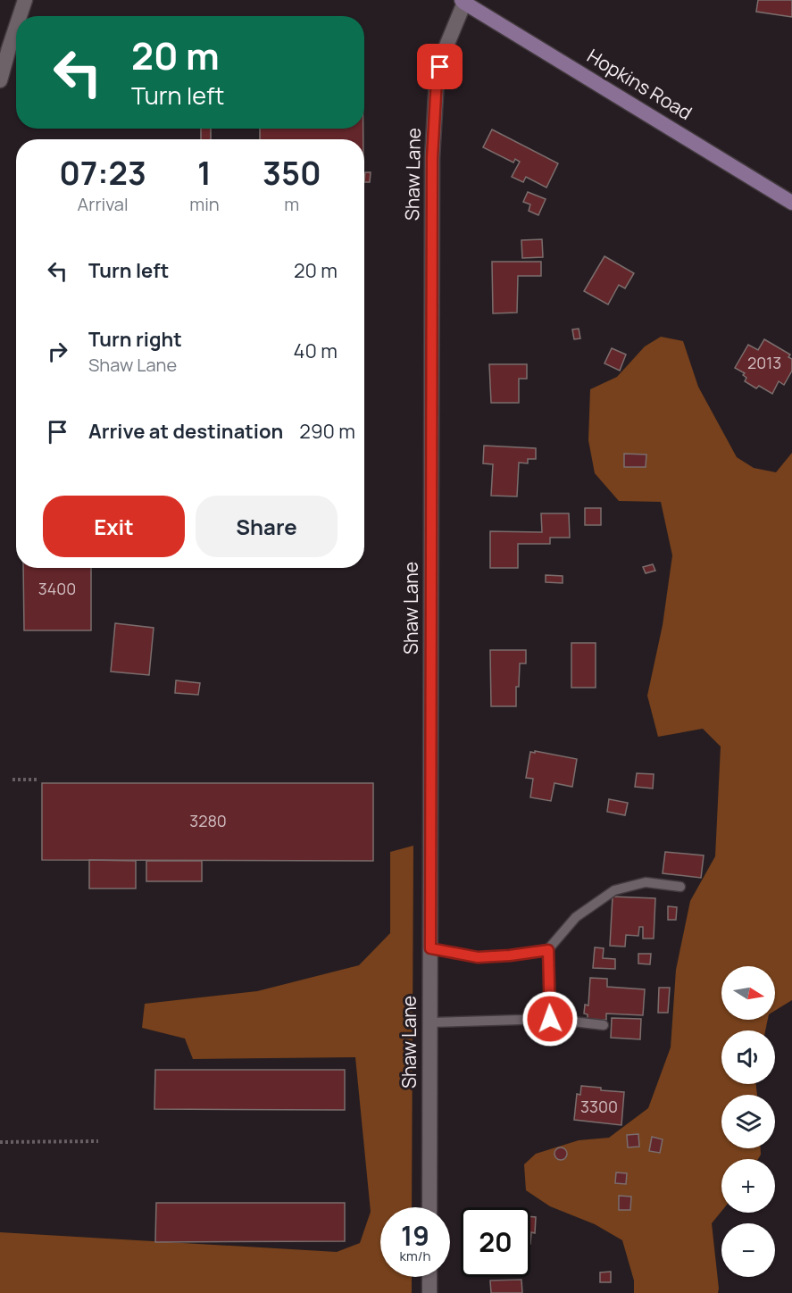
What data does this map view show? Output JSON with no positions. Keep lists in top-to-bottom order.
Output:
{
  "streets": {
    "main road": ["Hopkins Road"],
    "street": ["Shaw Lane"]
  },
  "crossings": [
    ["Hopkins Road", "Shaw Lane"]
  ],
  "house_numbers": [
    "2013",
    "3400",
    "3280",
    "3300"
  ],
  "north": "right",
  "page": {
    "turn": ["20 m", "Turn left"],
    "eta": [
      "07:23",
      "Arrival",
      "1",
      "min",
      "350",
      "m"
    ],
    "list": [
      {
        "name": "Turn left",
        "value": "20 m"
      },
      {
        "name": "Turn right",
        "note": "Shaw Lane",
        "value": "40 m"
      },
      {
        "name": "Arrive at destination",
        "value": "290 m"
      }
    ],
    "buttons": ["Exit", "Share"],
    "map_buttons": ["+", "−"],
    "speed": "19 km/h",
    "limit": "20"
  }
}
